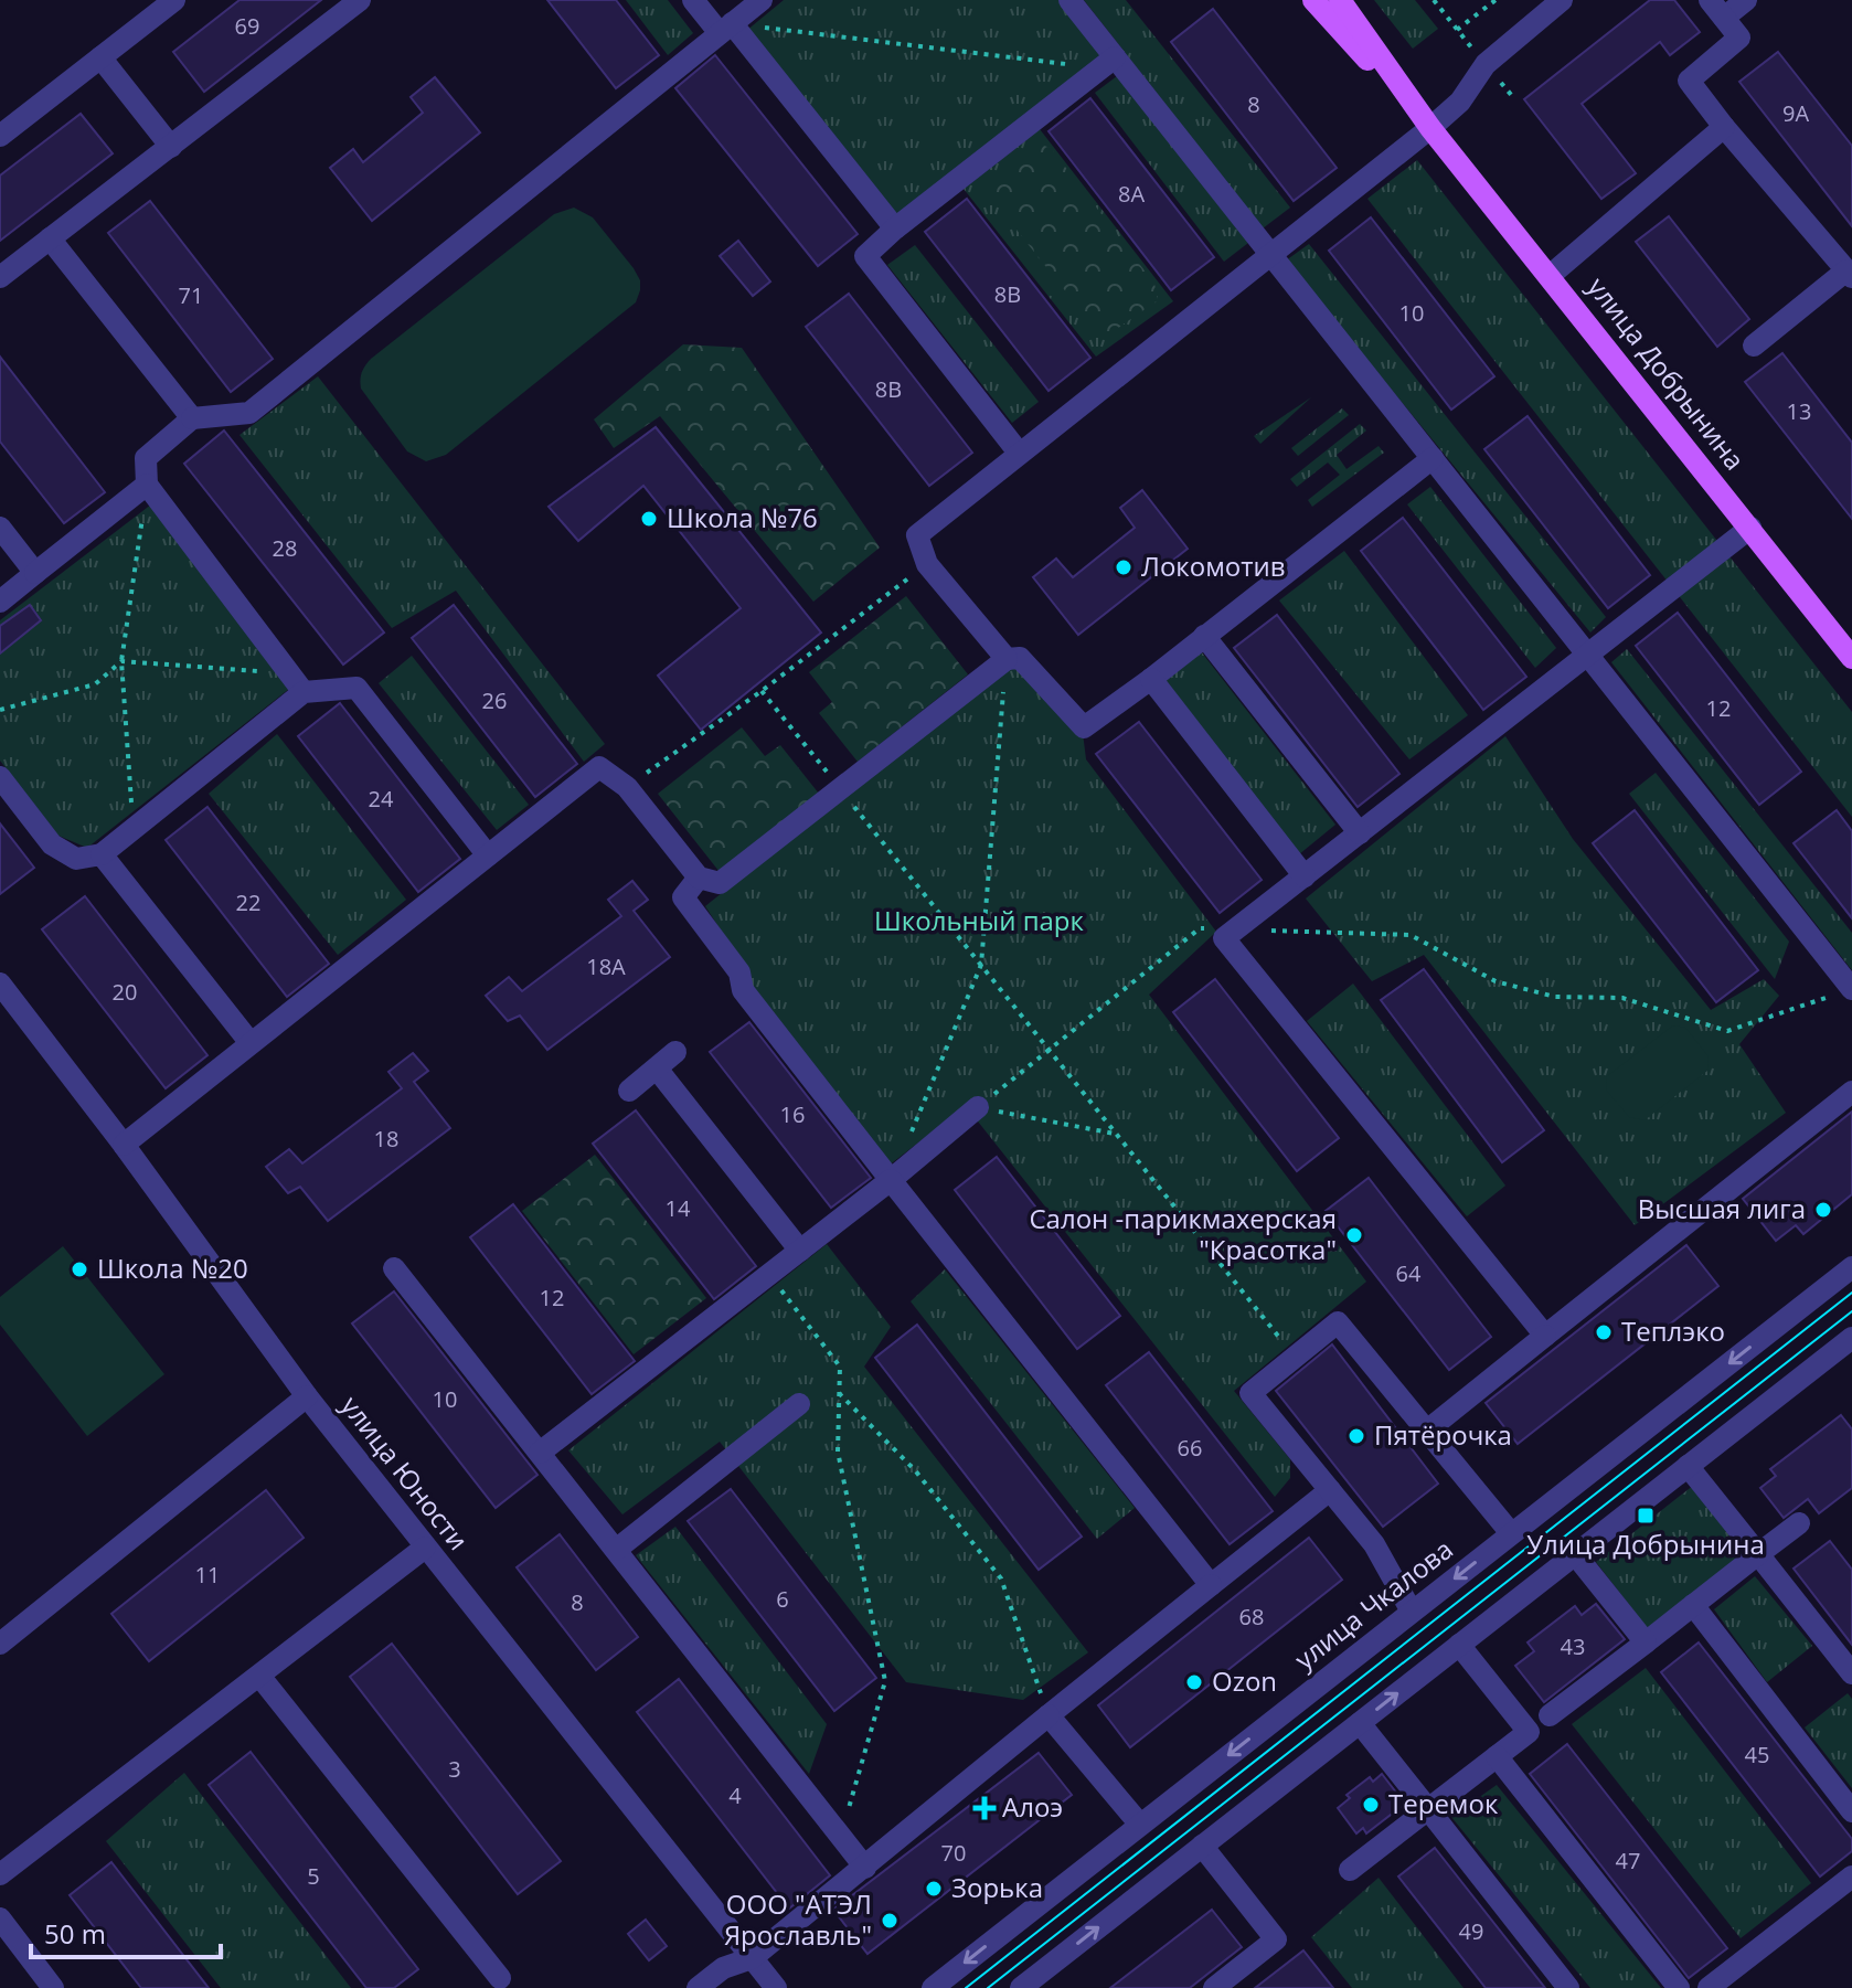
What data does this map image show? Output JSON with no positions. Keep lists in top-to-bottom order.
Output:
{
  "streets": {
    "main road": ["улица Добрынина"],
    "street": ["улица Юности", "улица Чкалова"]
  },
  "parks": ["Школьный парк"],
  "places": {
    "other": [
      "Школа №76",
      "Локомотив",
      "Высшая лига",
      "Салон -парикмахерская \"Красотка\"",
      "Школа №20",
      "Теплэко",
      "Пятёрочка",
      "Ozon",
      "Теремок",
      "Зорька",
      "ООО \"АТЭЛ Ярославль\""
    ],
    "transit": ["Улица Добрынина"],
    "health": ["Алоэ"]
  },
  "house_numbers": [
    "69",
    "8",
    "9А",
    "8А",
    "8В",
    "71",
    "10",
    "8В",
    "13",
    "28",
    "26",
    "12",
    "24",
    "22",
    "18А",
    "20",
    "16",
    "18",
    "14",
    "64",
    "12",
    "10",
    "66",
    "11",
    "6",
    "8",
    "68",
    "43",
    "45",
    "3",
    "4",
    "70",
    "47",
    "5",
    "49"
  ],
  "scale_bar": "50 m"
}
